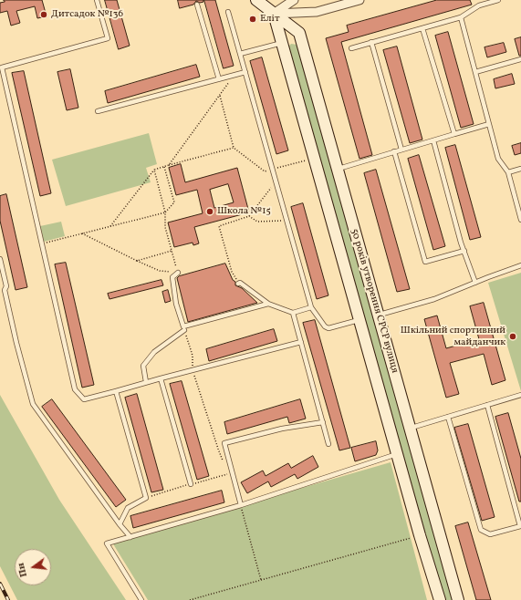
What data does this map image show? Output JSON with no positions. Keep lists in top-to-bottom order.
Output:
{
  "streets": {
    "main road": ["50 років утворення СРСР вулиця"]
  },
  "places": [
    "Дитсадок №136",
    "Еліт",
    "Школа №15",
    "Шкільний спортивний майданчик"
  ],
  "north": "left"
}
